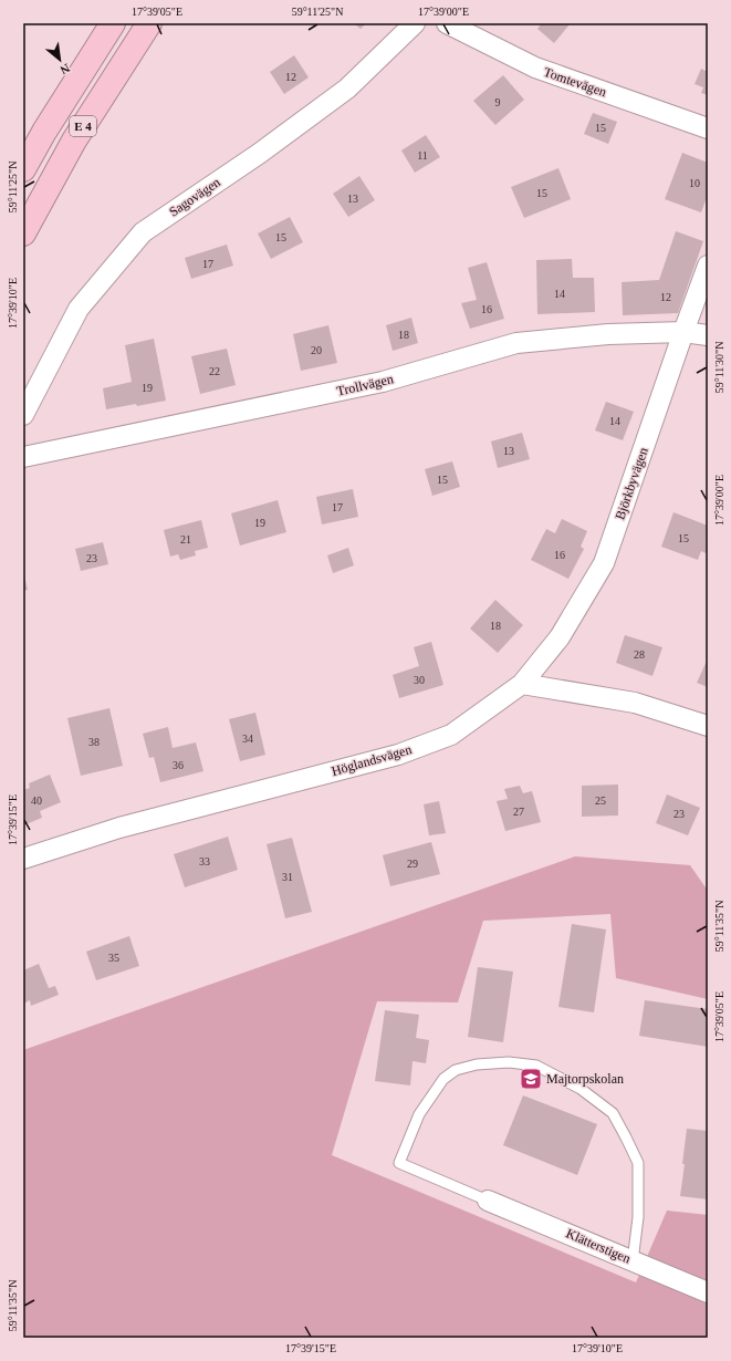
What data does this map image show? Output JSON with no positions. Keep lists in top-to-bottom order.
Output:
{
  "streets": {
    "highway": ["E 4"],
    "street": [
      "Tomtevägen",
      "Sagovägen",
      "Trollvägen",
      "Björkbyvägen",
      "Höglandsvägen",
      "Klätterstigen"
    ]
  },
  "crossings": [
    ["Trollvägen", "Björkbyvägen"],
    ["Björkbyvägen", "Höglandsvägen"]
  ],
  "places": {
    "school or university": ["Majtorpskolan"]
  },
  "house_numbers": [
    "12",
    "9",
    "15",
    "11",
    "10",
    "15",
    "13",
    "15",
    "17",
    "14",
    "12",
    "16",
    "18",
    "20",
    "22",
    "19",
    "14",
    "13",
    "15",
    "17",
    "19",
    "15",
    "21",
    "16",
    "23",
    "18",
    "28",
    "30",
    "34",
    "38",
    "36",
    "40",
    "25",
    "27",
    "23",
    "33",
    "29",
    "31",
    "35"
  ],
  "north": "bottom right",
  "coordinates": [
    "17°39'05\"E",
    "59°11'25\"N",
    "17°39'00\"E",
    "17°39'10\"E",
    "59°11'30\"N",
    "17°39'15\"E",
    "59°11'35\"N"
  ]
}
